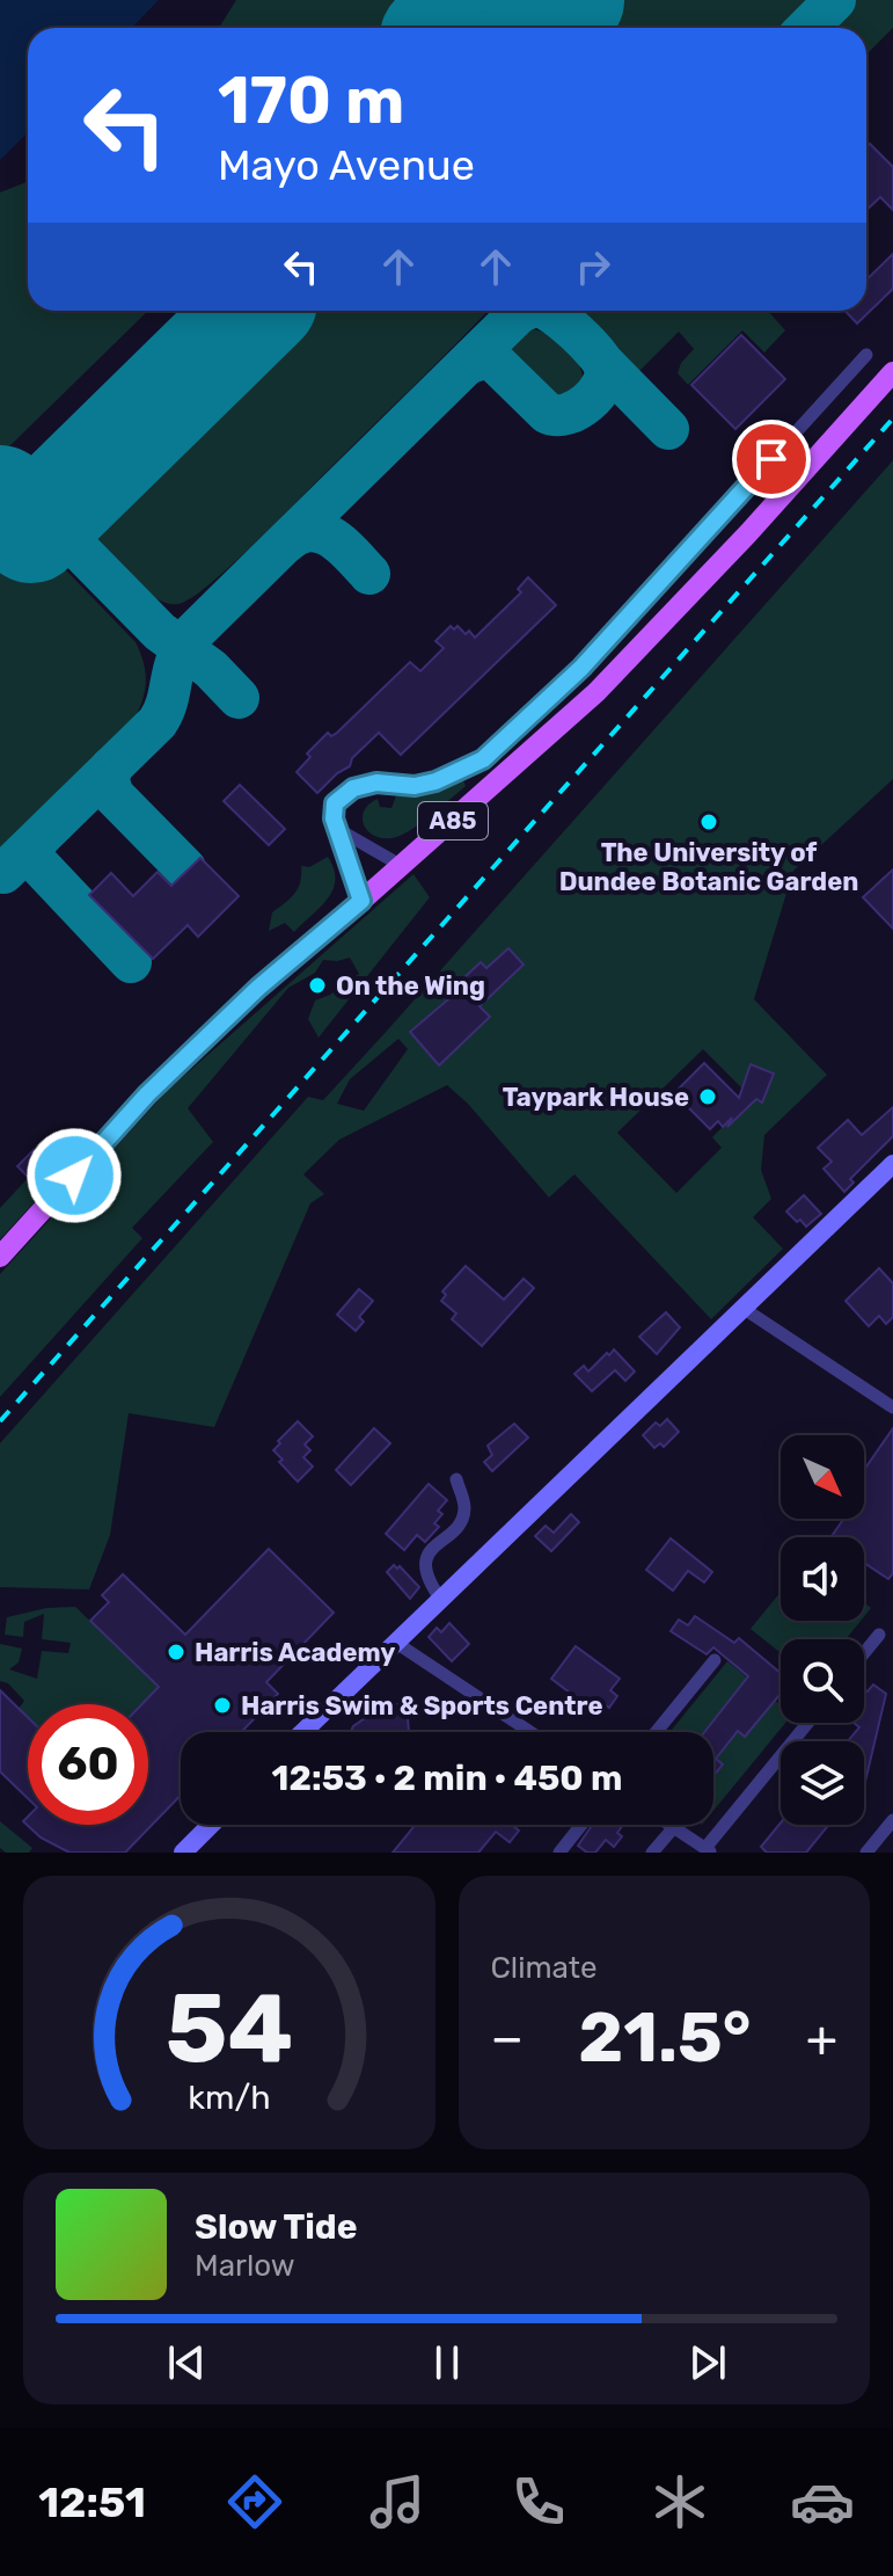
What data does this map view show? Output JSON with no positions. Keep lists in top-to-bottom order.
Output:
{
  "streets": {
    "main road": ["A85"]
  },
  "places": [
    "The University of Dundee Botanic Garden",
    "On the Wing",
    "Taypark House",
    "Harris Academy",
    "Harris Swim & Sports Centre"
  ],
  "north": "bottom right",
  "page": {
    "turn": ["170 m", "Mayo Avenue"],
    "limit": "60",
    "trip": "12:53 · 2 min · 450 m",
    "tile": "Climate",
    "heat": ["−", "21.5°", "+"],
    "song": ["Slow Tide", "Marlow"],
    "tabs": "12:51",
    "gauge": ["54", "km/h"]
  }
}
